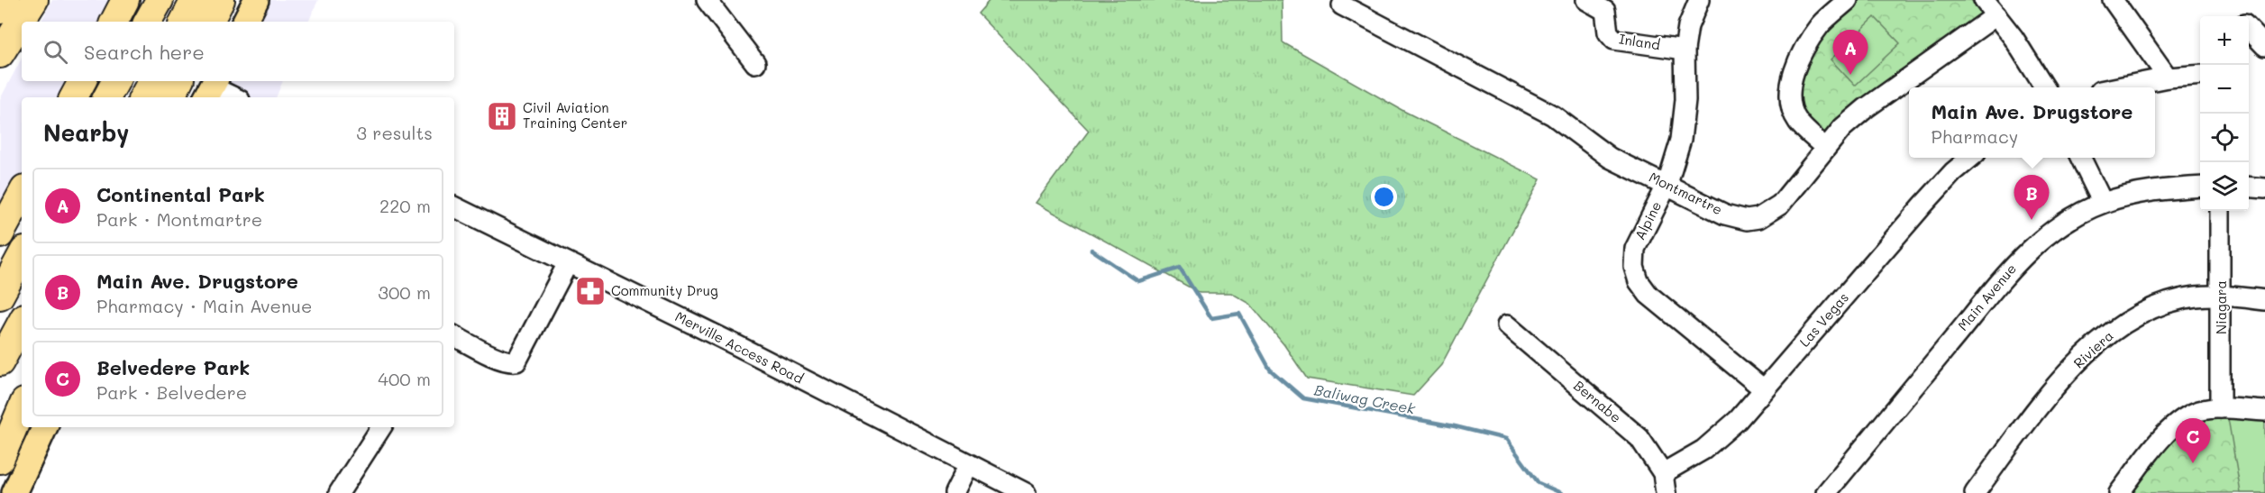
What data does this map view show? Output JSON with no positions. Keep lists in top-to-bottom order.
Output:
{
  "streets": {
    "street": [
      "Inland",
      "Montmartre",
      "Alpine",
      "Main Avenue",
      "Niagara",
      "Las Vegas",
      "Merville Access Road",
      "Riviera",
      "Bernabe"
    ]
  },
  "crossings": [
    ["Inland", "Alpine"],
    ["Montmartre", "Alpine"],
    ["Alpine", "Las Vegas"],
    ["Niagara", "Riviera"],
    ["Las Vegas", "Bernabe"]
  ],
  "water": ["Baliwag Creek"],
  "places": {
    "building": ["Civil Aviation Training Center"],
    "pharmacy": ["Community Drug"]
  },
  "page": {
    "map_buttons": ["+", "−"],
    "search": "Search here",
    "pins": ["A", "B", "C"],
    "popup": ["Main Ave. Drugstore", "Pharmacy"],
    "heading": ["Nearby", "3 results"],
    "list": [
      {
        "mark": "A",
        "name": "Continental Park",
        "note": "Park · Montmartre",
        "value": "220 m"
      },
      {
        "mark": "B",
        "name": "Main Ave. Drugstore",
        "note": "Pharmacy · Main Avenue",
        "value": "300 m"
      },
      {
        "mark": "C",
        "name": "Belvedere Park",
        "note": "Park · Belvedere",
        "value": "400 m"
      }
    ]
  }
}
